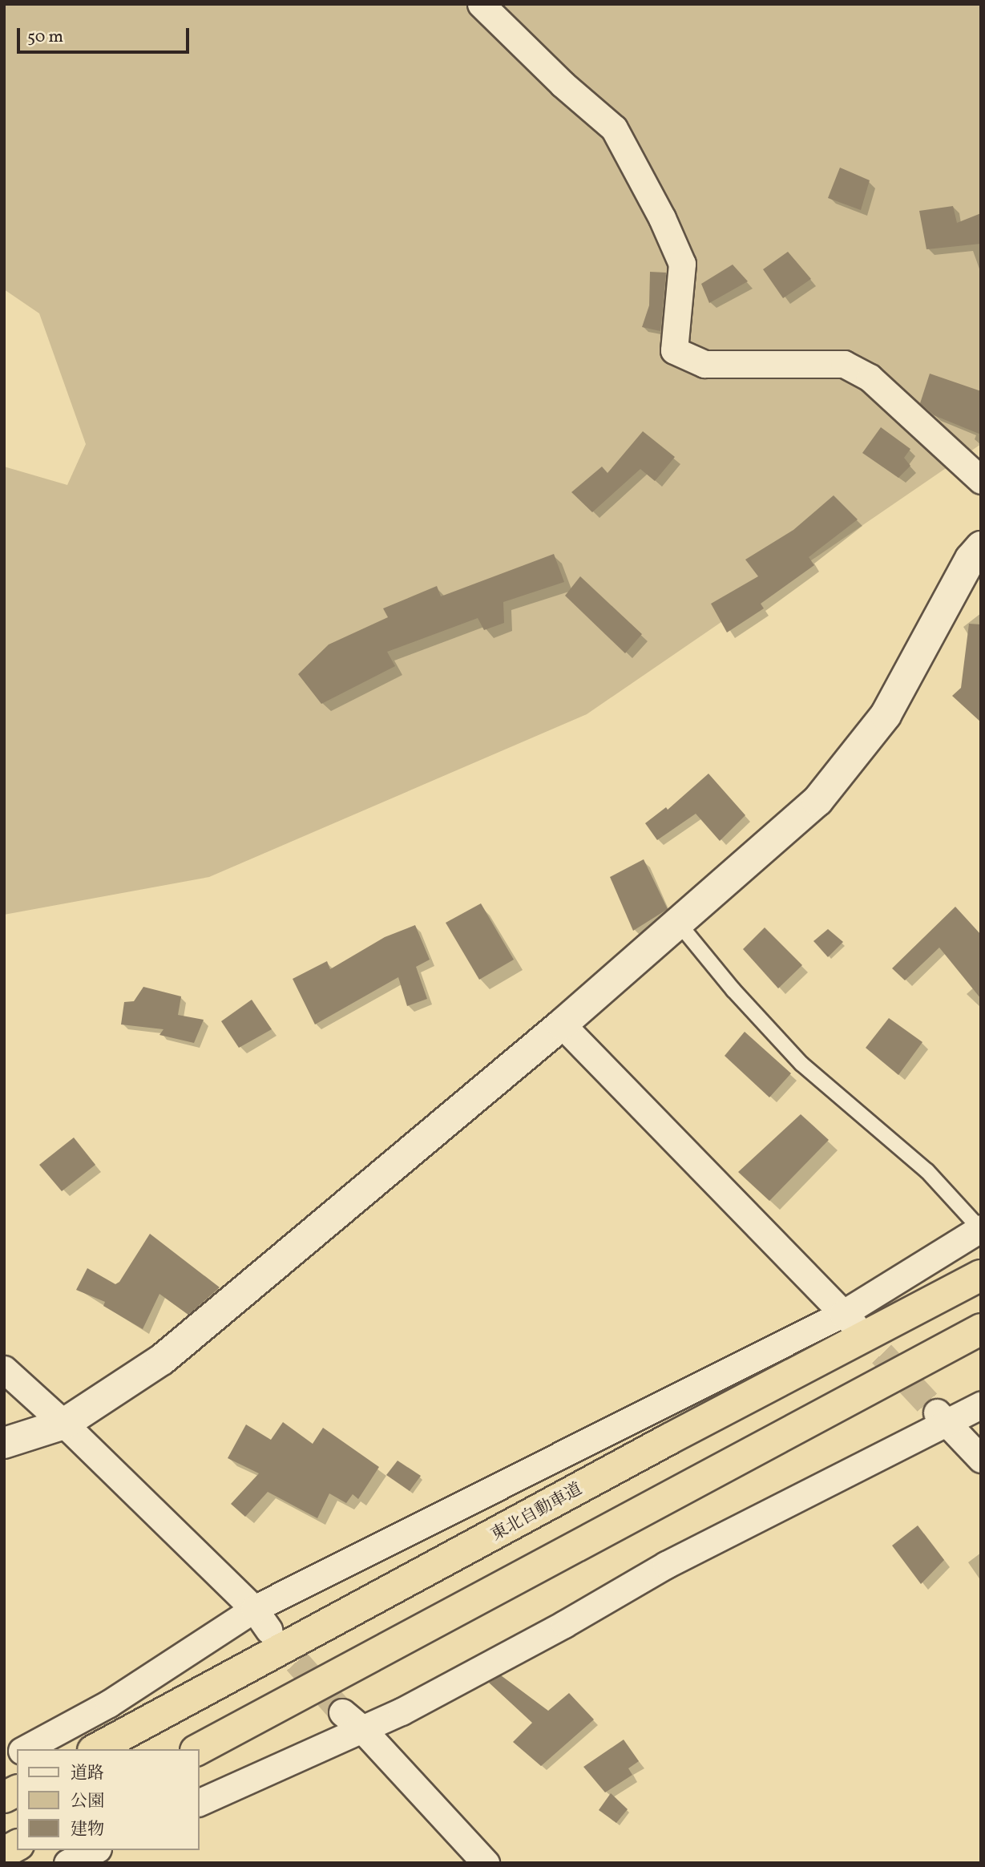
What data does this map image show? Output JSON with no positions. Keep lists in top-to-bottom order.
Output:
{
  "streets": {
    "highway": ["東北自動車道"]
  },
  "legend": ["道路", "公園", "建物"],
  "scale_bar": "50 m"
}
